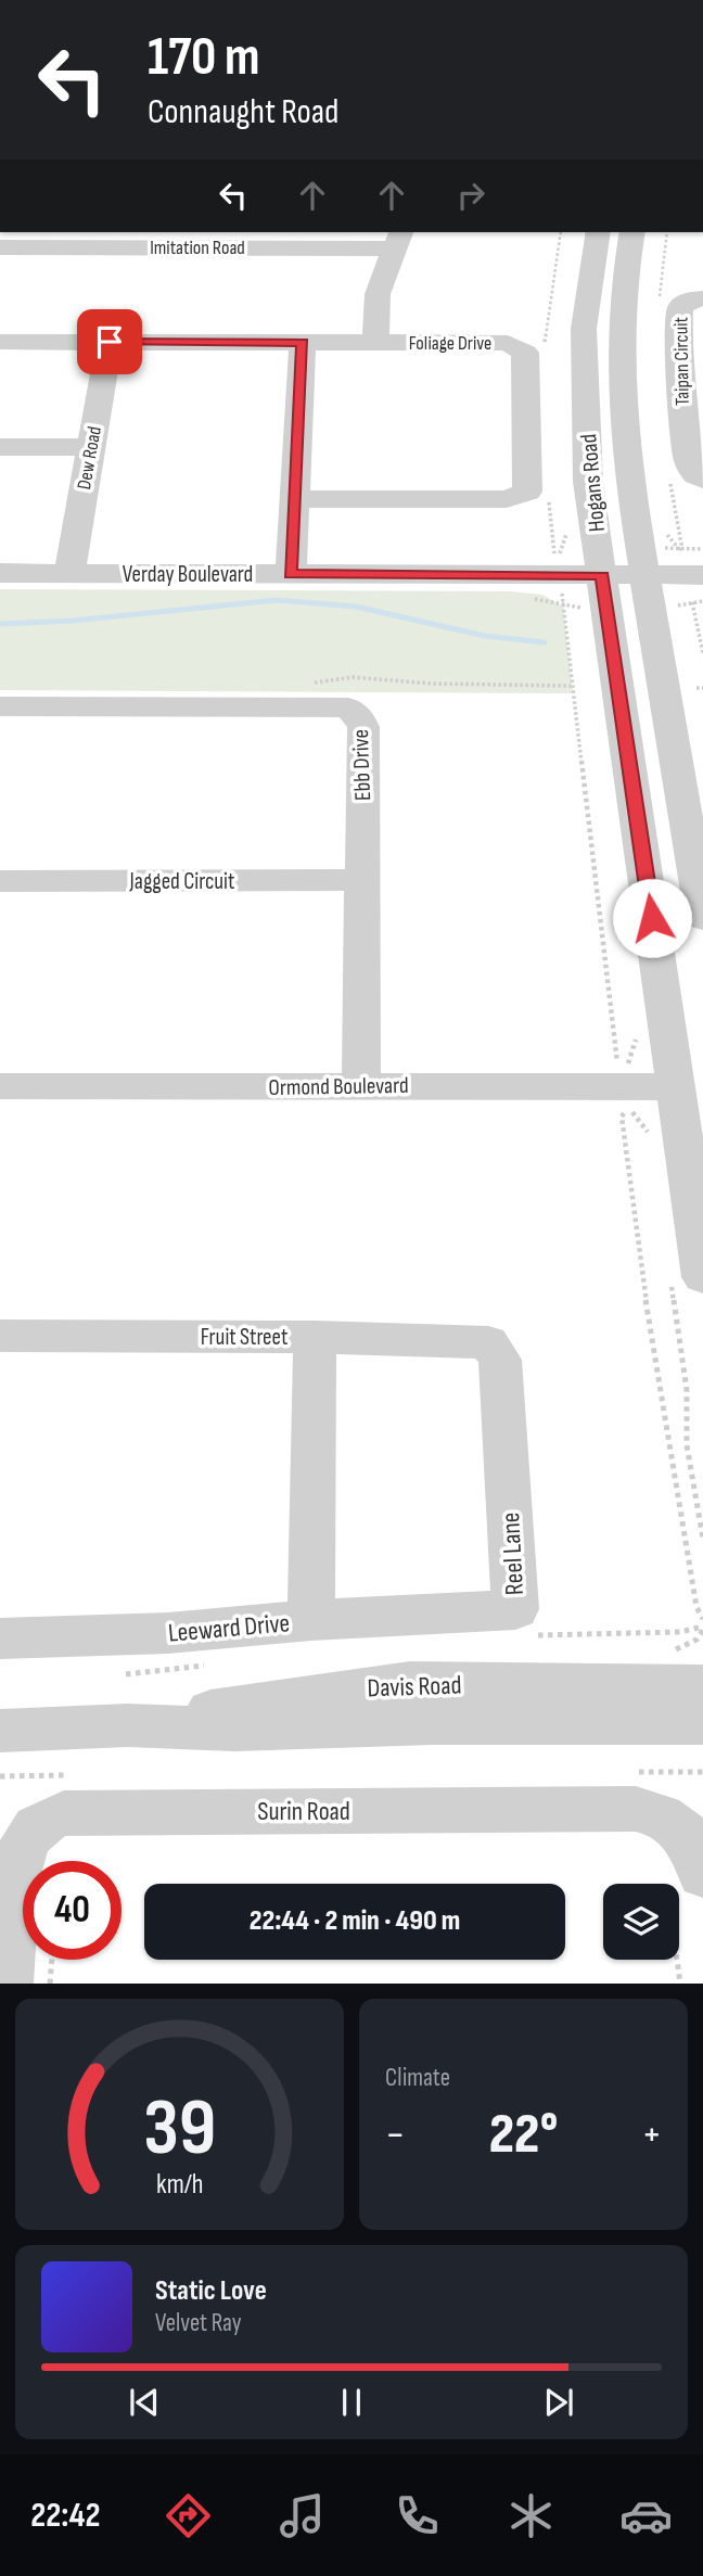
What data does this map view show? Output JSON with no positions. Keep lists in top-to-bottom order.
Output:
{
  "streets": {
    "street": [
      "Imitation Road",
      "Foliage Drive",
      "Taipan Circuit",
      "Dew Road",
      "Hogans Road",
      "Verday Boulevard",
      "Ebb Drive",
      "Jagged Circuit",
      "Ormond Boulevard",
      "Fruit Street",
      "Reel Lane",
      "Leeward Drive",
      "Davis Road",
      "Surin Road"
    ]
  },
  "crossings": [
    ["Foliage Drive", "Dew Road"],
    ["Dew Road", "Verday Boulevard"],
    ["Hogans Road", "Verday Boulevard"],
    ["Hogans Road", "Ormond Boulevard"],
    ["Ebb Drive", "Jagged Circuit"],
    ["Ebb Drive", "Ormond Boulevard"],
    ["Fruit Street", "Reel Lane"],
    ["Fruit Street", "Leeward Drive"],
    ["Reel Lane", "Leeward Drive"]
  ],
  "page": {
    "turn": ["170 m", "Connaught Road"],
    "limit": "40",
    "trip": "22:44 · 2 min · 490 m",
    "tile": "Climate",
    "heat": ["−", "22°", "+"],
    "song": ["Static Love", "Velvet Ray"],
    "tabs": "22:42",
    "gauge": ["39", "km/h"]
  }
}
